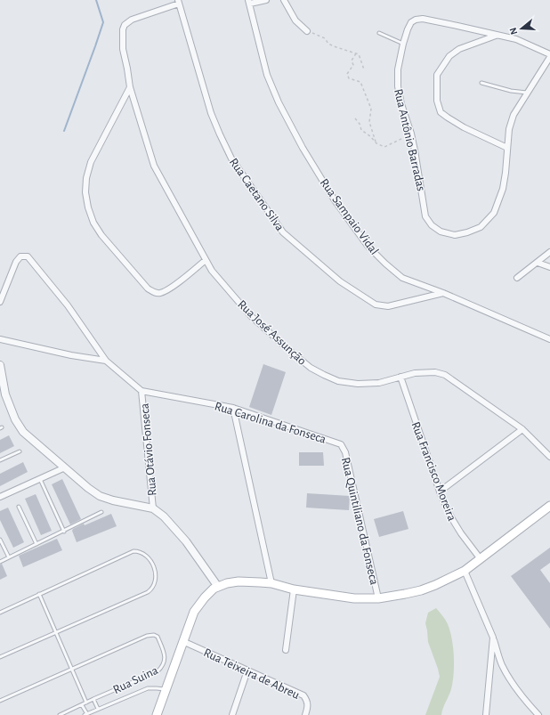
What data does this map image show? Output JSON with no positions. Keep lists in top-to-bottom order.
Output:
{
  "streets": {
    "street": [
      "Rua Antônio Barradas",
      "Rua Caetano Silva",
      "Rua Sampaio Vidal",
      "Rua José Assunção",
      "Rua Carolina da Fonseca",
      "Rua Otávio Fonseca",
      "Rua Francisco Moreira",
      "Rua Quintiliano da Fonseca",
      "Rua Teixeira de Abreu"
    ],
    "lane": ["Rua Suina"]
  },
  "crossings": [
    ["Rua Caetano Silva", "Rua Sampaio Vidal"],
    ["Rua Caetano Silva", "Rua José Assunção"],
    ["Rua José Assunção", "Rua Francisco Moreira"],
    ["Rua Carolina da Fonseca", "Rua Otávio Fonseca"],
    ["Rua Carolina da Fonseca", "Rua Quintiliano da Fonseca"]
  ],
  "north": "left"
}
